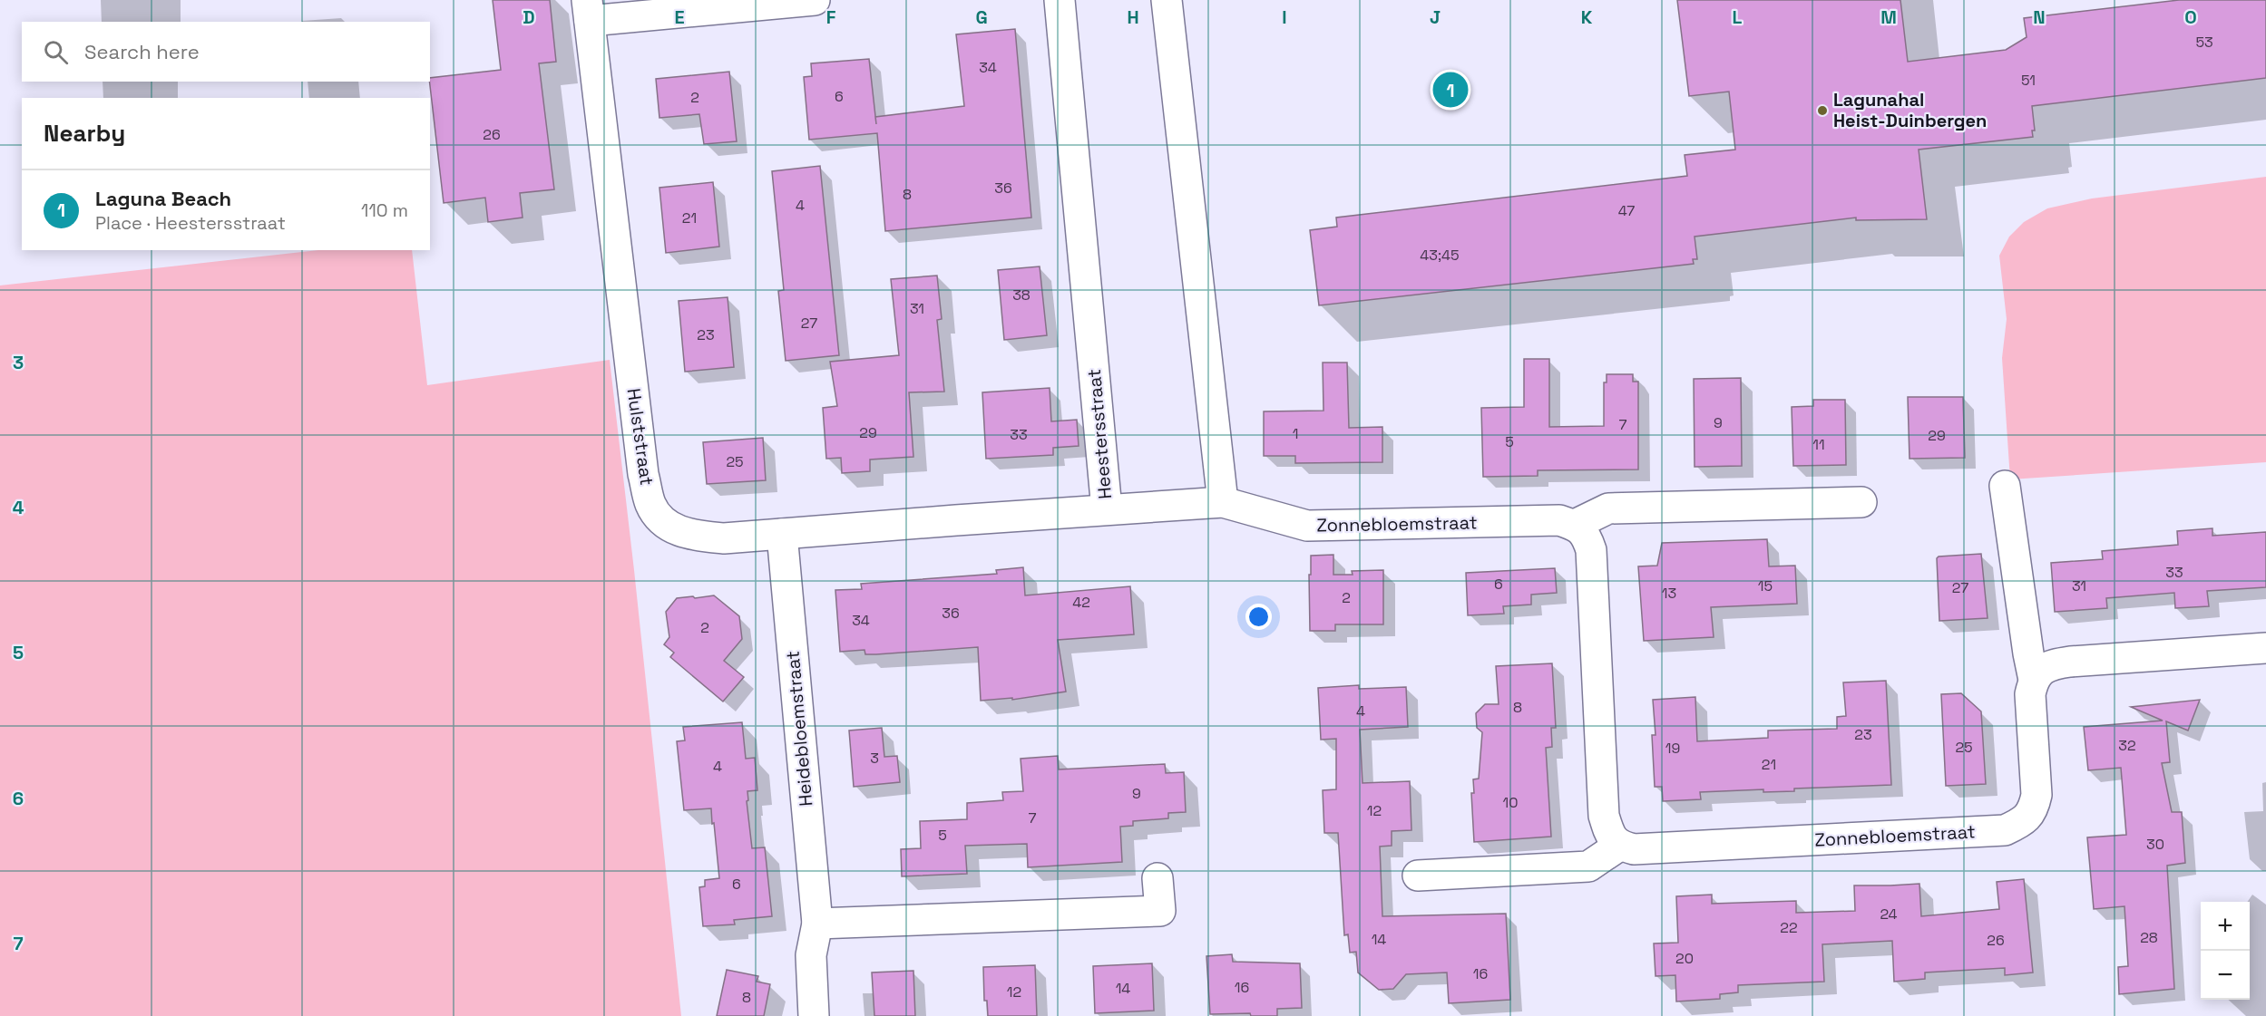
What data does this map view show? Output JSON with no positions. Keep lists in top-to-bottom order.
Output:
{
  "streets": {
    "street": [
      "Heestersstraat",
      "Hulststraat",
      "Zonnebloemstraat",
      "Heidebloemstraat"
    ]
  },
  "crossings": [
    ["Heestersstraat", "Hulststraat"],
    ["Heestersstraat", "Zonnebloemstraat"],
    ["Hulststraat", "Heidebloemstraat"]
  ],
  "places": ["Lagunahal Heist-Duinbergen"],
  "house_numbers": [
    "53",
    "34",
    "51",
    "6",
    "2",
    "26",
    "36",
    "8",
    "4",
    "47",
    "21",
    "43;45",
    "38",
    "31",
    "27",
    "23",
    "9",
    "7",
    "29",
    "1",
    "33",
    "29",
    "5",
    "11",
    "25",
    "33",
    "6",
    "15",
    "31",
    "27",
    "13",
    "2",
    "42",
    "36",
    "34",
    "2",
    "8",
    "4",
    "23",
    "32",
    "25",
    "19",
    "3",
    "21",
    "4",
    "9",
    "10",
    "12",
    "7",
    "5",
    "30",
    "6",
    "24",
    "22",
    "28",
    "14",
    "26",
    "20",
    "16",
    "16",
    "14",
    "12",
    "8"
  ],
  "page": {
    "search": "Search here",
    "pins": "1",
    "heading": "Nearby",
    "list": [
      {
        "mark": "1",
        "name": "Laguna Beach",
        "note": "Place · Heestersstraat",
        "value": "110 m"
      }
    ],
    "map_buttons": ["+", "−"]
  },
  "grid": {
    "columns": [
      "D",
      "E",
      "F",
      "G",
      "H",
      "I",
      "J",
      "K",
      "L",
      "M",
      "N",
      "O"
    ],
    "rows": [
      "3",
      "4",
      "5",
      "6",
      "7"
    ]
  }
}
